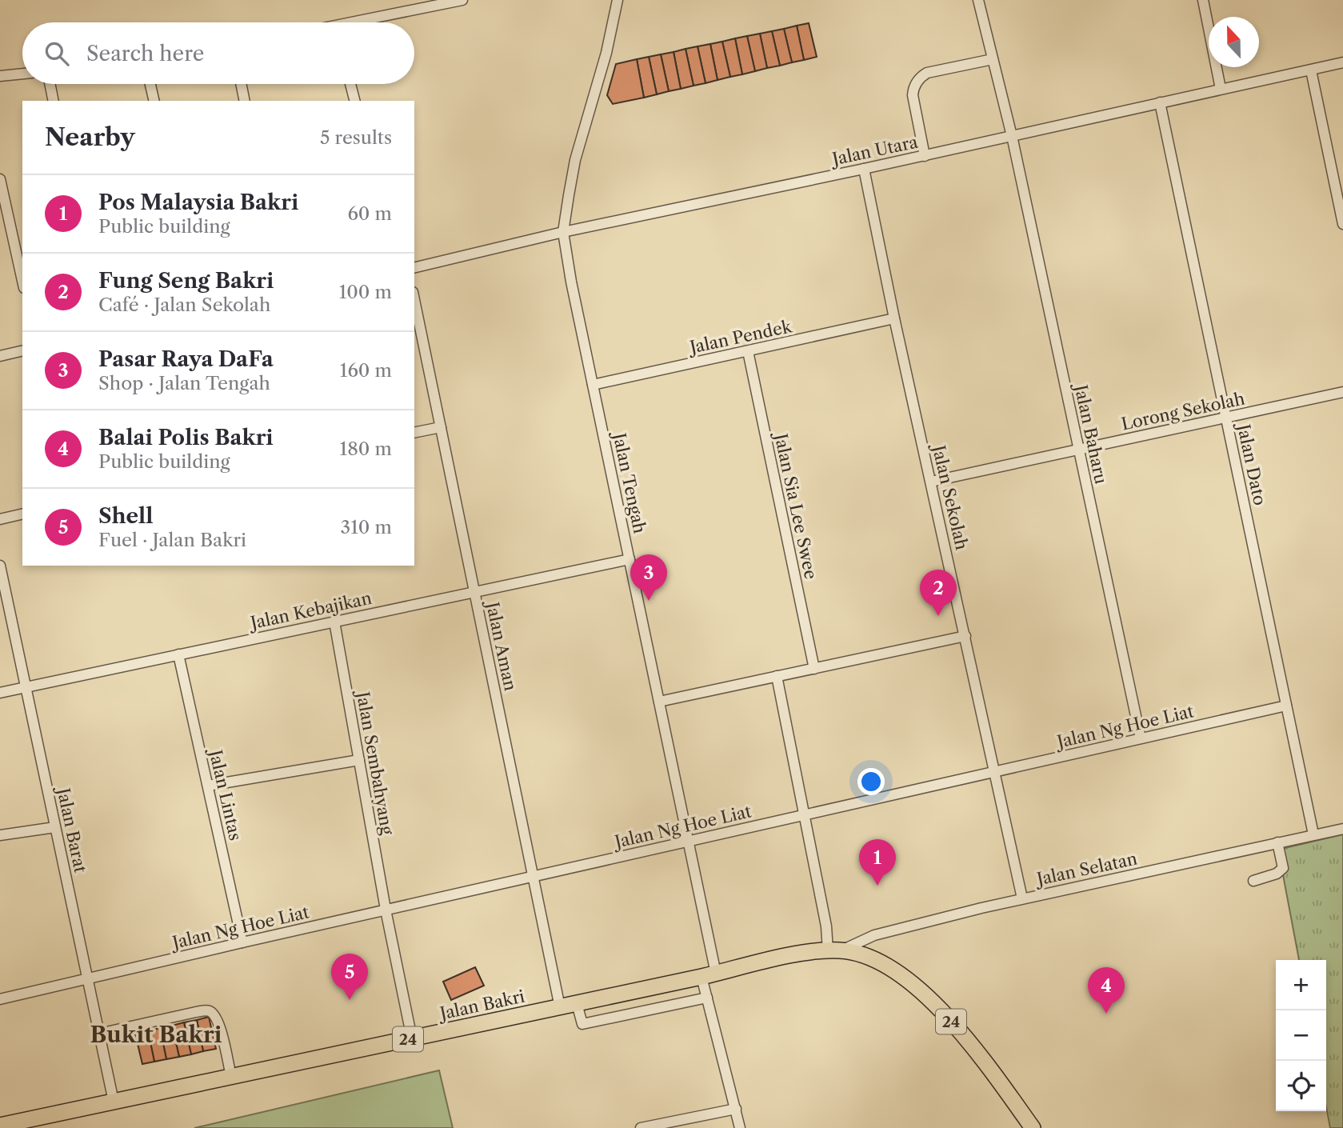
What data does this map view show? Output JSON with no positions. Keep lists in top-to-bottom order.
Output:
{
  "streets": {
    "main road": ["Jalan Bakri", "24"],
    "street": [
      "Jalan Utara",
      "Jalan Pendek",
      "Lorong Sekolah",
      "Jalan Baharu",
      "Jalan Dato",
      "Jalan Tengah",
      "Jalan Sekolah",
      "Jalan Sia Lee Swee",
      "Jalan Kebajikan",
      "Jalan Aman",
      "Jalan Ng Hoe Liat",
      "Jalan Sembahyang",
      "Jalan Lintas",
      "Jalan Barat",
      "Jalan Selatan"
    ]
  },
  "crossings": [
    ["Jalan Utara", "Jalan Baharu"],
    ["Jalan Utara", "Jalan Dato"],
    ["Jalan Utara", "Jalan Tengah"],
    ["Jalan Utara", "Jalan Sekolah"],
    ["Jalan Pendek", "Jalan Tengah"],
    ["Jalan Pendek", "Jalan Sekolah"],
    ["Jalan Pendek", "Jalan Sia Lee Swee"],
    ["Lorong Sekolah", "Jalan Baharu"],
    ["Lorong Sekolah", "Jalan Dato"],
    ["Lorong Sekolah", "Jalan Sekolah"],
    ["Jalan Baharu", "Jalan Ng Hoe Liat"],
    ["Jalan Dato", "Jalan Ng Hoe Liat"],
    ["Jalan Dato", "Jalan Selatan"],
    ["Jalan Tengah", "Jalan Kebajikan"],
    ["Jalan Tengah", "Jalan Ng Hoe Liat"],
    ["Jalan Tengah", "Jalan Bakri"],
    ["Jalan Sekolah", "Jalan Ng Hoe Liat"],
    ["Jalan Sekolah", "Jalan Selatan"],
    ["Jalan Kebajikan", "Jalan Aman"],
    ["Jalan Kebajikan", "Jalan Sembahyang"],
    ["Jalan Kebajikan", "Jalan Lintas"],
    ["Jalan Kebajikan", "Jalan Barat"],
    ["Jalan Aman", "Jalan Ng Hoe Liat"],
    ["Jalan Aman", "Jalan Bakri"],
    ["Jalan Ng Hoe Liat", "Jalan Sembahyang"],
    ["Jalan Ng Hoe Liat", "Jalan Lintas"],
    ["Jalan Ng Hoe Liat", "Jalan Barat"],
    ["Jalan Sembahyang", "Jalan Bakri"],
    ["Jalan Barat", "Jalan Bakri"],
    ["Jalan Selatan", "Jalan Bakri"],
    ["Jalan Selatan", "24"],
    ["Jalan Bakri", "24"]
  ],
  "districts": ["Bukit Bakri"],
  "north": "top",
  "page": {
    "search": "Search here",
    "heading": ["Nearby", "5 results"],
    "list": [
      {
        "mark": "1",
        "name": "Pos Malaysia Bakri",
        "note": "Public building",
        "value": "60 m"
      },
      {
        "mark": "2",
        "name": "Fung Seng Bakri",
        "note": "Café · Jalan Sekolah",
        "value": "100 m"
      },
      {
        "mark": "3",
        "name": "Pasar Raya DaFa",
        "note": "Shop · Jalan Tengah",
        "value": "160 m"
      },
      {
        "mark": "4",
        "name": "Balai Polis Bakri",
        "note": "Public building",
        "value": "180 m"
      },
      {
        "mark": "5",
        "name": "Shell",
        "note": "Fuel · Jalan Bakri",
        "value": "310 m"
      }
    ],
    "pins": [
      "3",
      "2",
      "1",
      "5",
      "4"
    ],
    "map_buttons": ["+", "−"]
  }
}
